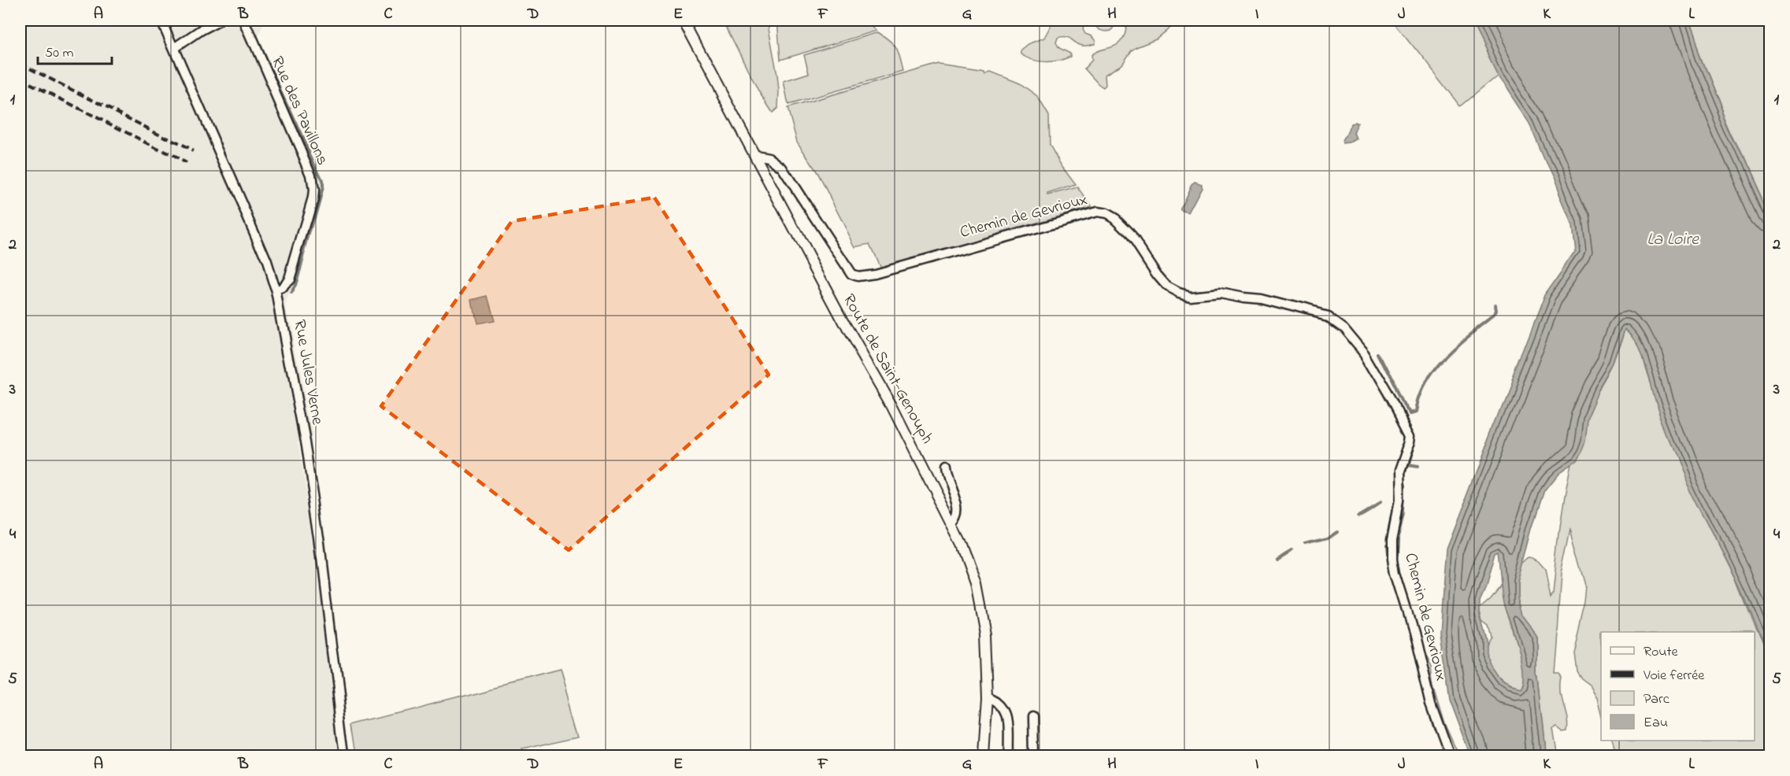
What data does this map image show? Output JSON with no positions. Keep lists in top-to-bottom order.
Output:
{
  "streets": {
    "street": [
      "Rue des Pavillons",
      "Chemin de Gevrioux",
      "Route de Saint-Genouph",
      "Rue Jules Verne"
    ]
  },
  "crossings": [
    ["Rue des Pavillons", "Rue Jules Verne"],
    ["Chemin de Gevrioux", "Route de Saint-Genouph"]
  ],
  "water": ["La Loire"],
  "legend": [
    "Route",
    "Voie ferrée",
    "Parc",
    "Eau"
  ],
  "scale_bar": "50 m",
  "grid": {
    "columns": [
      "A",
      "B",
      "C",
      "D",
      "E",
      "F",
      "G",
      "H",
      "I",
      "J",
      "K",
      "L"
    ],
    "rows": [
      "1",
      "2",
      "3",
      "4",
      "5"
    ]
  }
}
